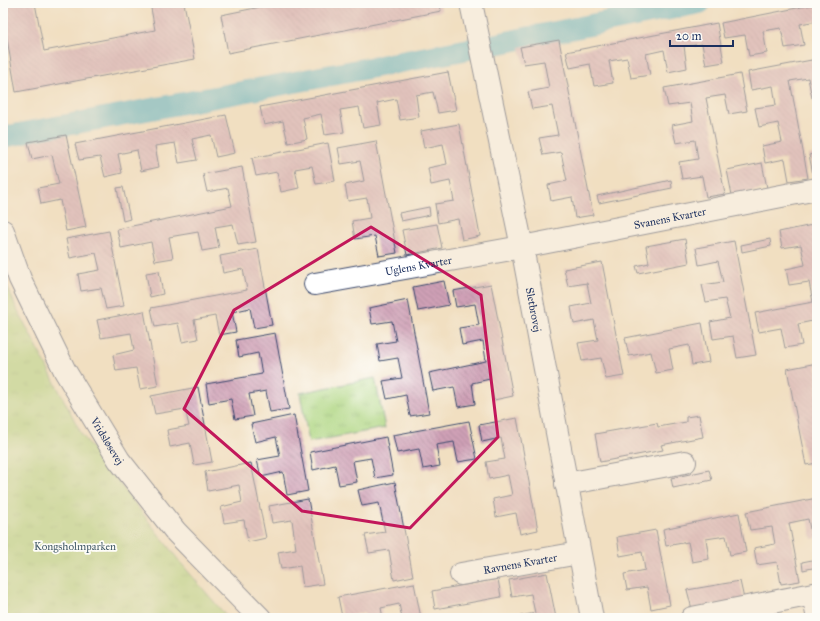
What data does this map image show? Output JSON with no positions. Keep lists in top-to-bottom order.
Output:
{
  "streets": {
    "street": [
      "Svanens Kvarter",
      "Uglens Kvarter",
      "Sletbrovej",
      "Vridsløsevej",
      "Ravnens Kvarter"
    ]
  },
  "crossings": [
    ["Svanens Kvarter", "Uglens Kvarter"],
    ["Svanens Kvarter", "Sletbrovej"],
    ["Uglens Kvarter", "Sletbrovej"],
    ["Sletbrovej", "Ravnens Kvarter"]
  ],
  "parks": ["Kongsholmparken"],
  "scale_bar": "20 m"
}
